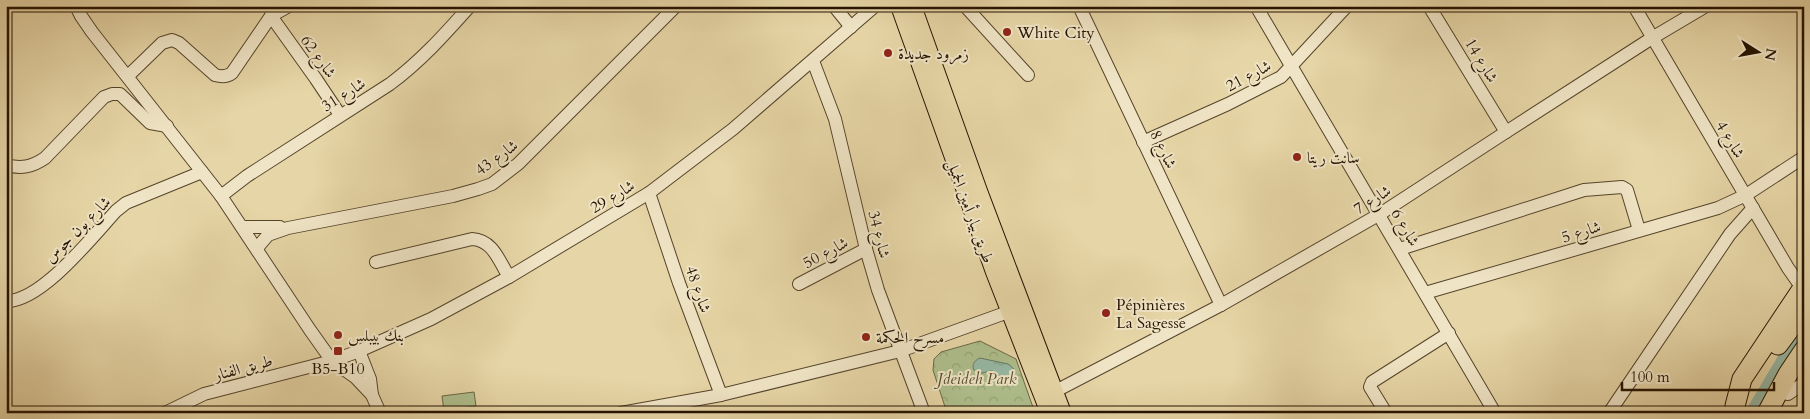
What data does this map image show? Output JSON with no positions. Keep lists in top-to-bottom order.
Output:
{
  "streets": {
    "main road": ["طريق بيار أمين الجميل"],
    "street": [
      "شارع 62",
      "شارع 14",
      "شارع 21",
      "شارع 31",
      "شارع 4",
      "شارع 8",
      "شارع 43",
      "شارع 29",
      "شارع 7",
      "شارع 6",
      "شارع بون جوس",
      "شارع 5",
      "شارع 34",
      "شارع 50",
      "شارع 48",
      "طريق الفنار"
    ]
  },
  "crossings": [
    ["شارع 62", "شارع 31"],
    ["شارع 14", "شارع 7"],
    ["شارع 21", "شارع 8"],
    ["شارع 21", "شارع 6"],
    ["شارع 4", "شارع 7"],
    ["شارع 4", "شارع 5"],
    ["شارع 8", "شارع 7"],
    ["شارع 29", "شارع 34"],
    ["شارع 29", "شارع 48"],
    ["شارع 29", "طريق الفنار"],
    ["شارع 7", "طريق بيار أمين الجميل"],
    ["شارع 7", "شارع 6"],
    ["شارع 6", "شارع 5"],
    ["شارع 34", "شارع 50"]
  ],
  "parks": ["Jdeideh Park"],
  "places": {
    "other": [
      "White City",
      "زمرود جديدة",
      "سانت ريتا",
      "Pépinières La Sagesse",
      "بنك بيبلس",
      "مسرح الحكمة"
    ],
    "transit": ["B5-B10"]
  },
  "scale_bar": "100 m",
  "north": "right"
}
